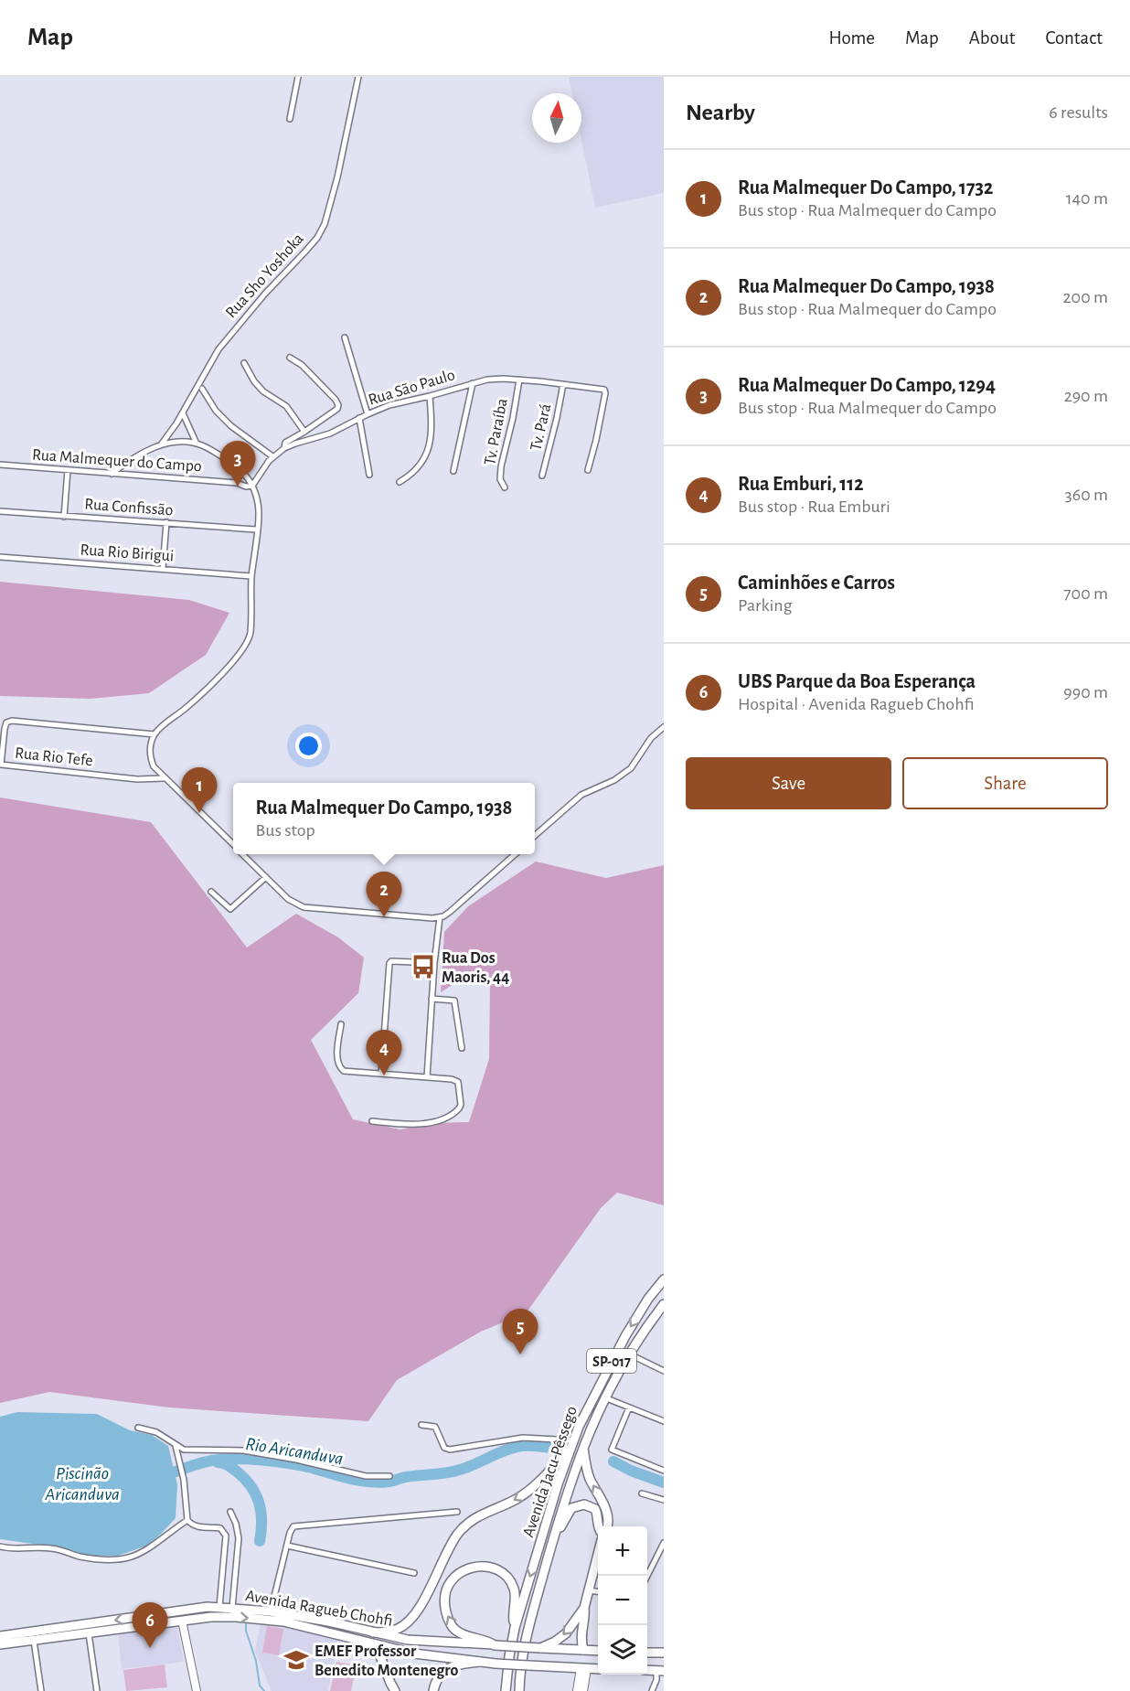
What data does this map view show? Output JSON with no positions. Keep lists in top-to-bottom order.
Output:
{
  "streets": {
    "main road": ["SP-017", "Avenida Jacu-Pêssego", "Avenida Ragueb Chohfi"],
    "street": [
      "Rua Sho Yoshoka",
      "Rua São Paulo",
      "Tv. Pará",
      "Tv. Paraíba",
      "Rua Malmequer do Campo",
      "Rua Confissão",
      "Rua Rio Birigui",
      "Rua Rio Tefe"
    ]
  },
  "crossings": [
    ["Rua São Paulo", "Tv. Pará"],
    ["Rua São Paulo", "Tv. Paraíba"],
    ["Rua São Paulo", "Rua Malmequer do Campo"]
  ],
  "water": ["Rio Aricanduva", "Piscinão Aricanduva"],
  "places": {
    "bus stop": ["Rua Dos Maoris, 44"],
    "school or university": ["EMEF Professor Benedito Montenegro"]
  },
  "north": "top",
  "page": {
    "header": "Map",
    "nav": [
      "Home",
      "Map",
      "About",
      "Contact"
    ],
    "heading": ["Nearby", "6 results"],
    "list": [
      {
        "mark": "1",
        "name": "Rua Malmequer Do Campo, 1732",
        "note": "Bus stop · Rua Malmequer do Campo",
        "value": "140 m"
      },
      {
        "mark": "2",
        "name": "Rua Malmequer Do Campo, 1938",
        "note": "Bus stop · Rua Malmequer do Campo",
        "value": "200 m"
      },
      {
        "mark": "3",
        "name": "Rua Malmequer Do Campo, 1294",
        "note": "Bus stop · Rua Malmequer do Campo",
        "value": "290 m"
      },
      {
        "mark": "4",
        "name": "Rua Emburi, 112",
        "note": "Bus stop · Rua Emburi",
        "value": "360 m"
      },
      {
        "mark": "5",
        "name": "Caminhões e Carros",
        "note": "Parking",
        "value": "700 m"
      },
      {
        "mark": "6",
        "name": "UBS Parque da Boa Esperança",
        "note": "Hospital · Avenida Ragueb Chohfi",
        "value": "990 m"
      }
    ],
    "pins": [
      "3",
      "1",
      "2",
      "4",
      "5",
      "6"
    ],
    "buttons": ["Save", "Share"],
    "popup": ["Rua Malmequer Do Campo, 1938", "Bus stop"],
    "map_buttons": ["+", "−"]
  }
}
